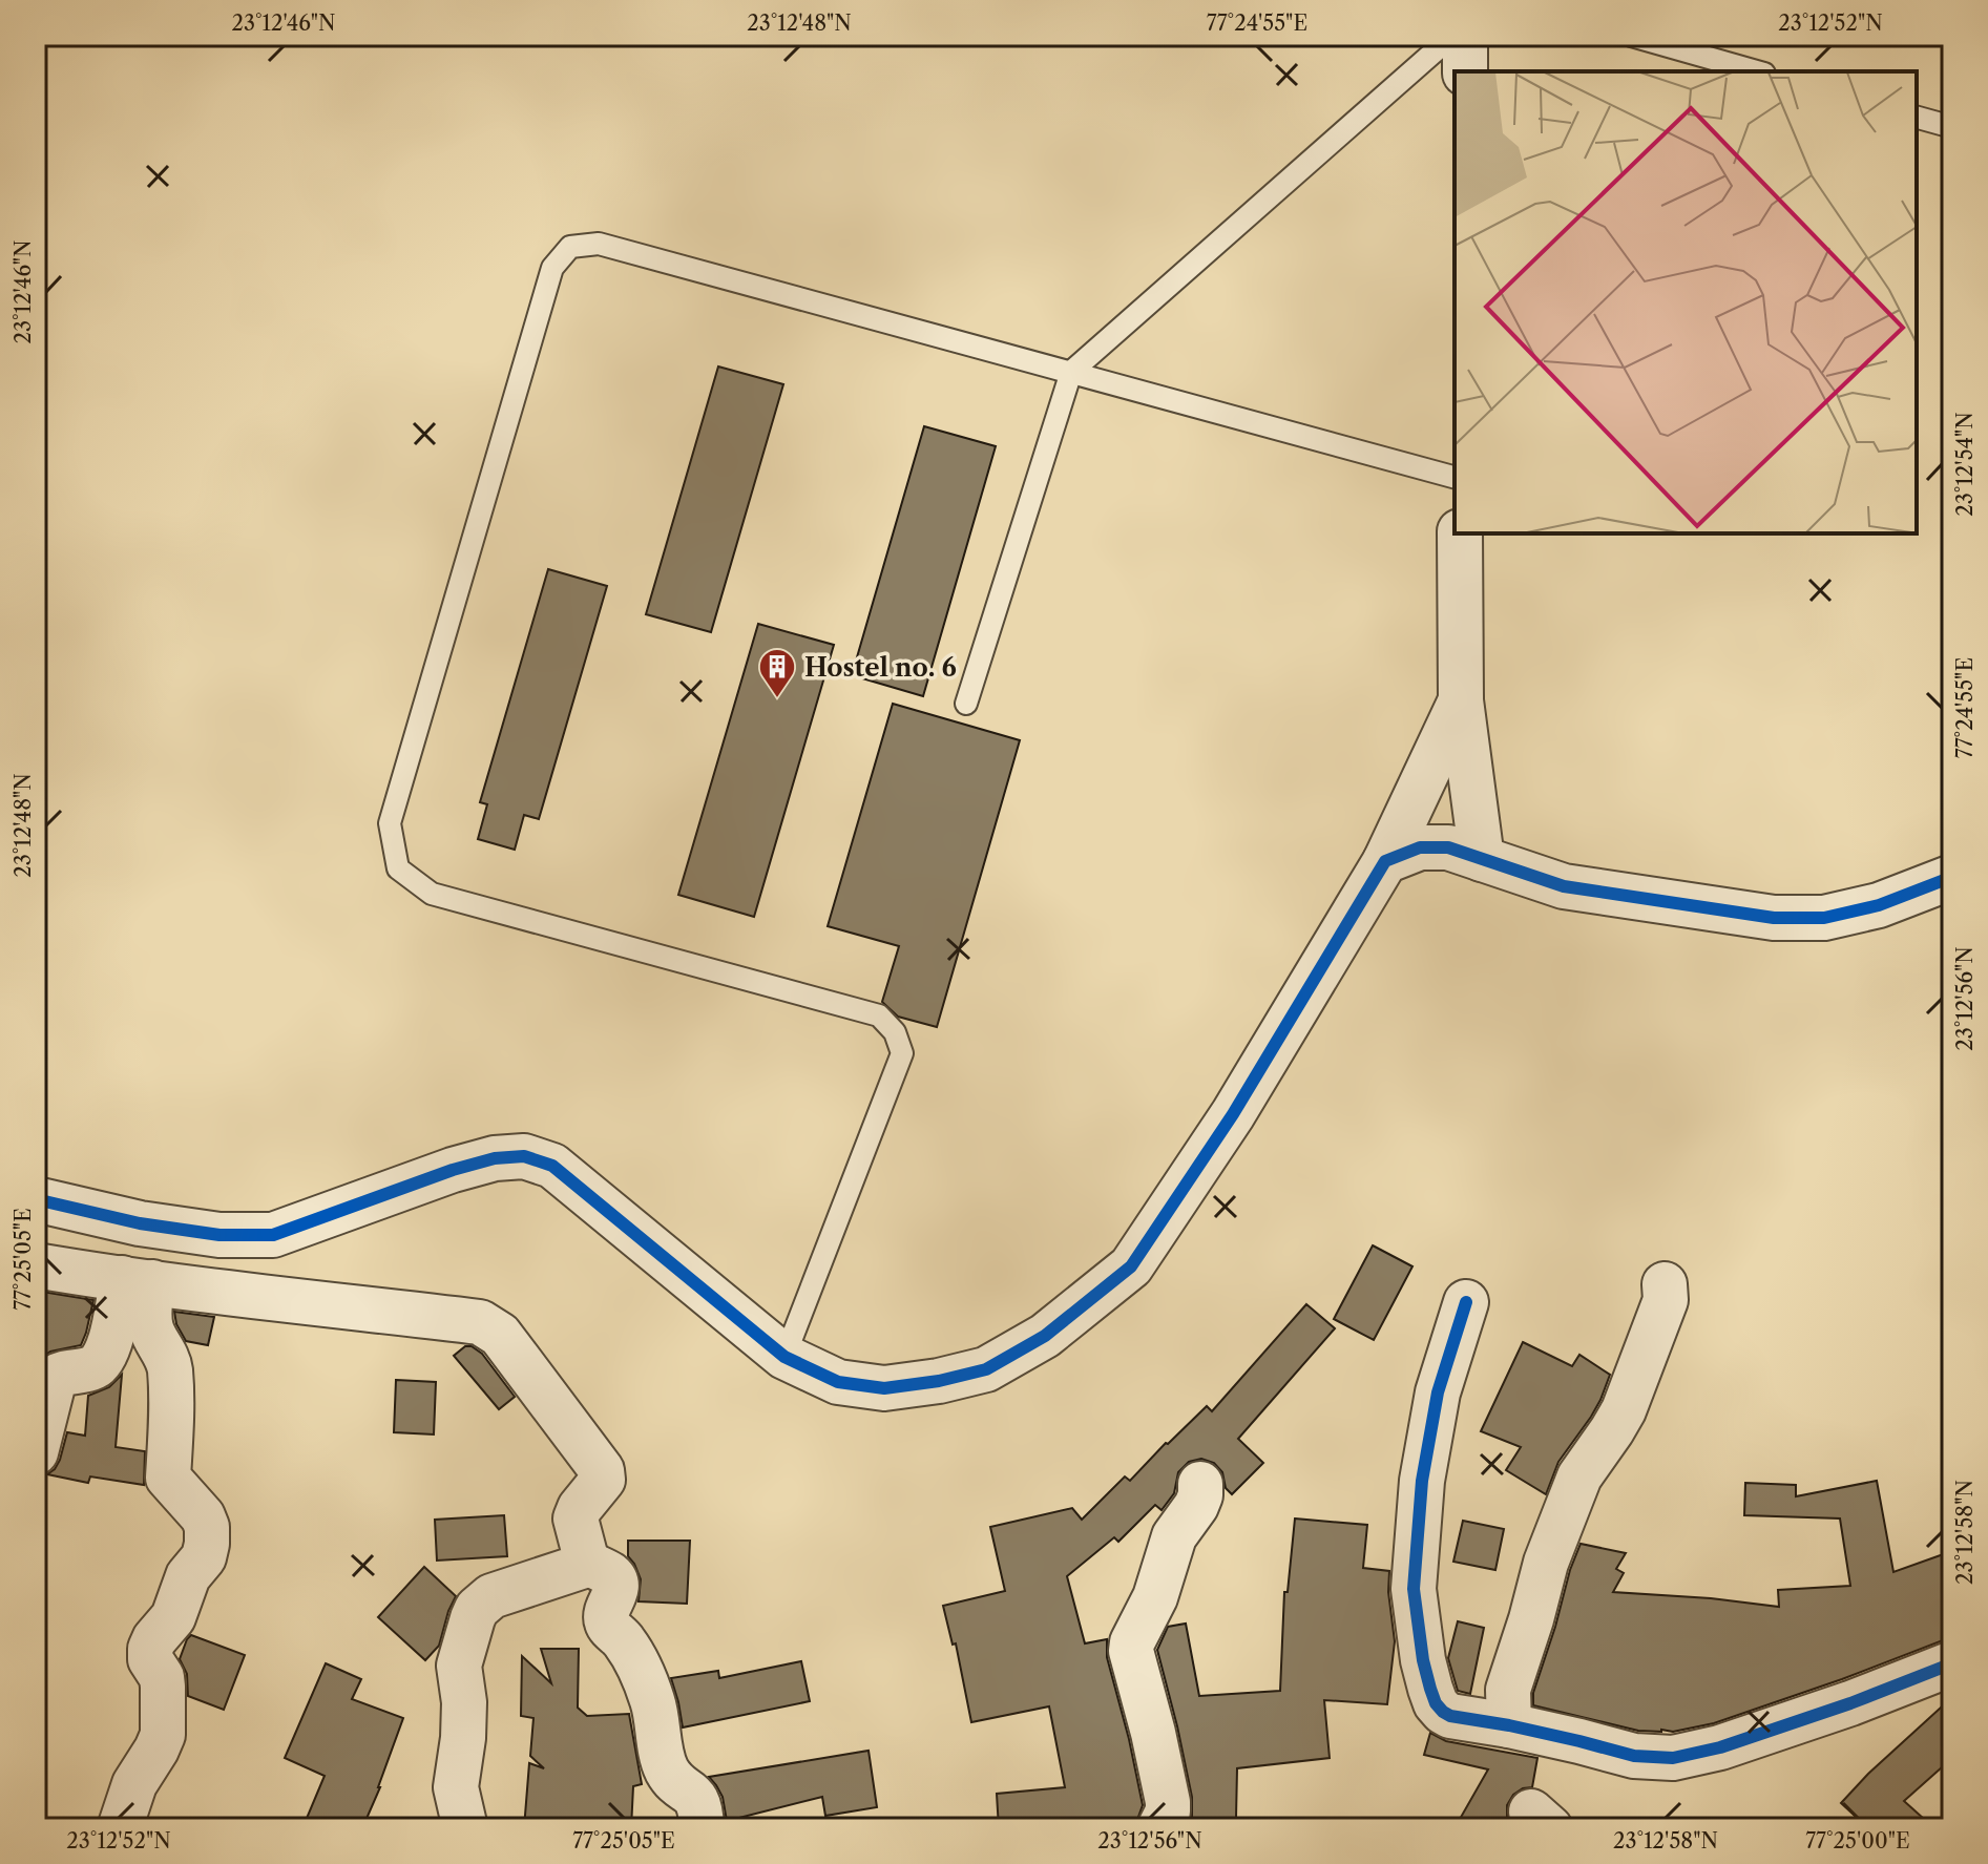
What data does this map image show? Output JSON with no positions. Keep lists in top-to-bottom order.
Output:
{
  "places": {
    "building": ["Hostel no. 6"]
  },
  "coordinates": [
    "23°12'46\"N",
    "23°12'48\"N",
    "77°24'55\"E",
    "23°12'52\"N",
    "23°12'54\"N",
    "23°12'56\"N",
    "77°25'05\"E",
    "23°12'58\"N",
    "77°25'00\"E"
  ]
}
